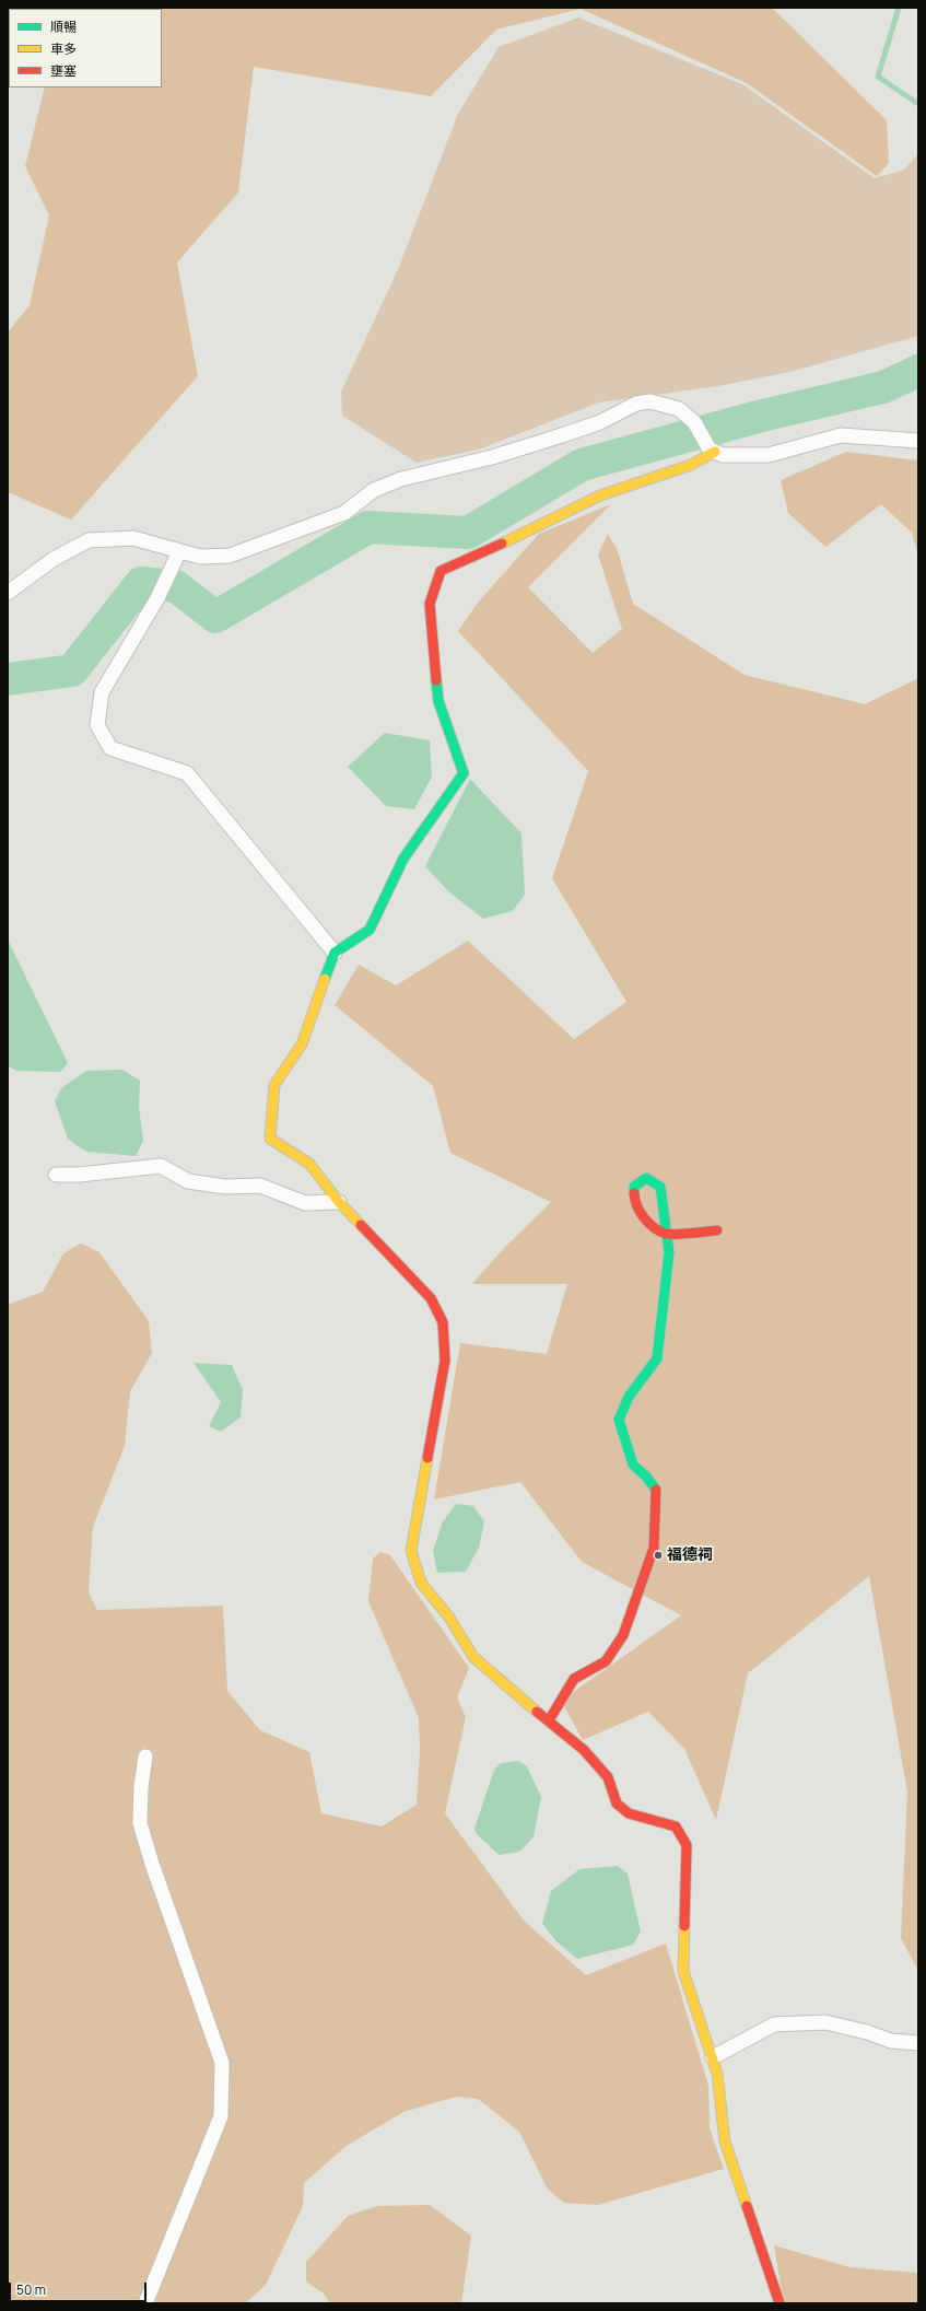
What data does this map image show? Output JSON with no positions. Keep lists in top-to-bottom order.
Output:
{
  "places": ["福德祠"],
  "legend": ["順暢", "車多", "壅塞"],
  "scale_bar": "50 m"
}
